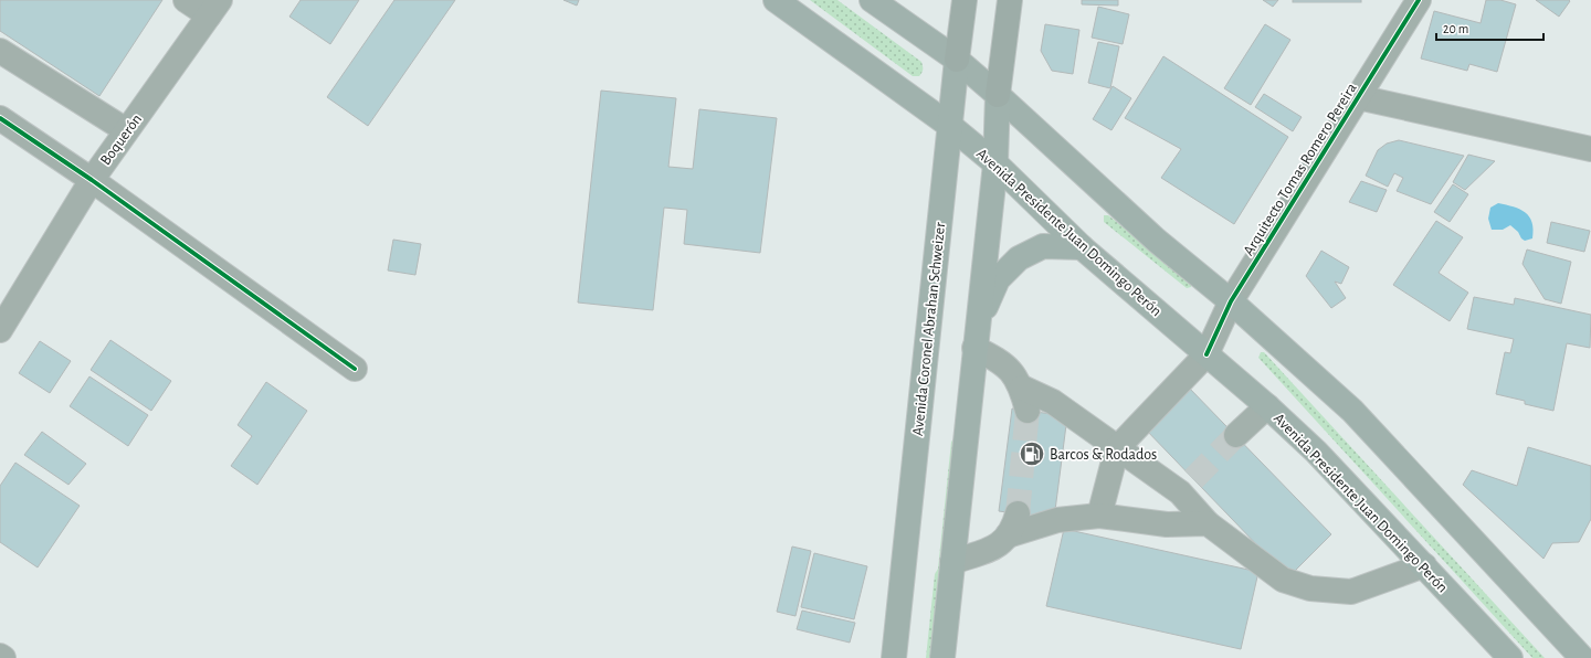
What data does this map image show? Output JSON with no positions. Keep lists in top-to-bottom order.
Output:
{
  "streets": {
    "highway": ["Avenida Coronel Abrahan Schweizer"],
    "main road": ["Avenida Presidente Juan Domingo Perón"],
    "street": ["Boquerón", "Arquitecto Tomas Romero Pereira"]
  },
  "crossings": [
    ["Arquitecto Tomas Romero Pereira", "Avenida Presidente Juan Domingo Perón"],
    ["Avenida Presidente Juan Domingo Perón", "Avenida Coronel Abrahan Schweizer"]
  ],
  "places": {
    "fuel station": ["Barcos & Rodados"]
  },
  "scale_bar": "20 m"
}
